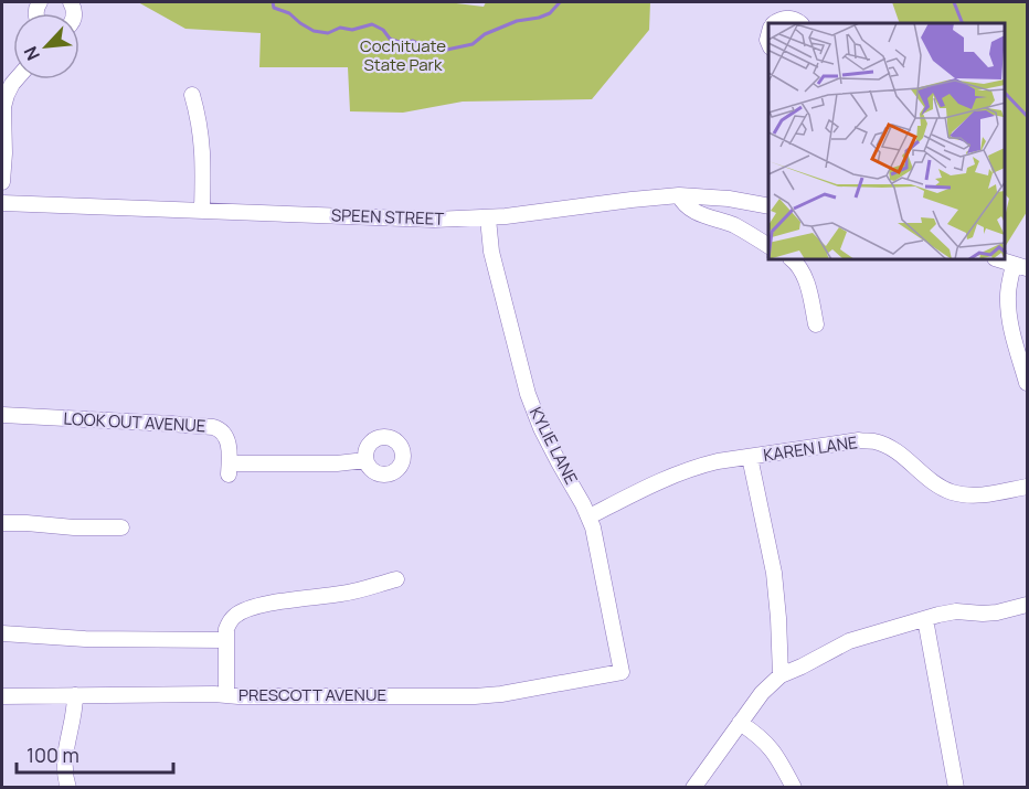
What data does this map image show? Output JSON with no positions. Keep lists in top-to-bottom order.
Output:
{
  "streets": {
    "street": [
      "SPEEN STREET",
      "LOOK OUT AVENUE",
      "KYLIE LANE",
      "KAREN LANE",
      "PRESCOTT AVENUE"
    ]
  },
  "crossings": [
    ["SPEEN STREET", "KYLIE LANE"],
    ["KYLIE LANE", "KAREN LANE"],
    ["KYLIE LANE", "PRESCOTT AVENUE"]
  ],
  "parks": ["Cochituate State Park"],
  "scale_bar": "100 m",
  "north": "bottom left"
}
